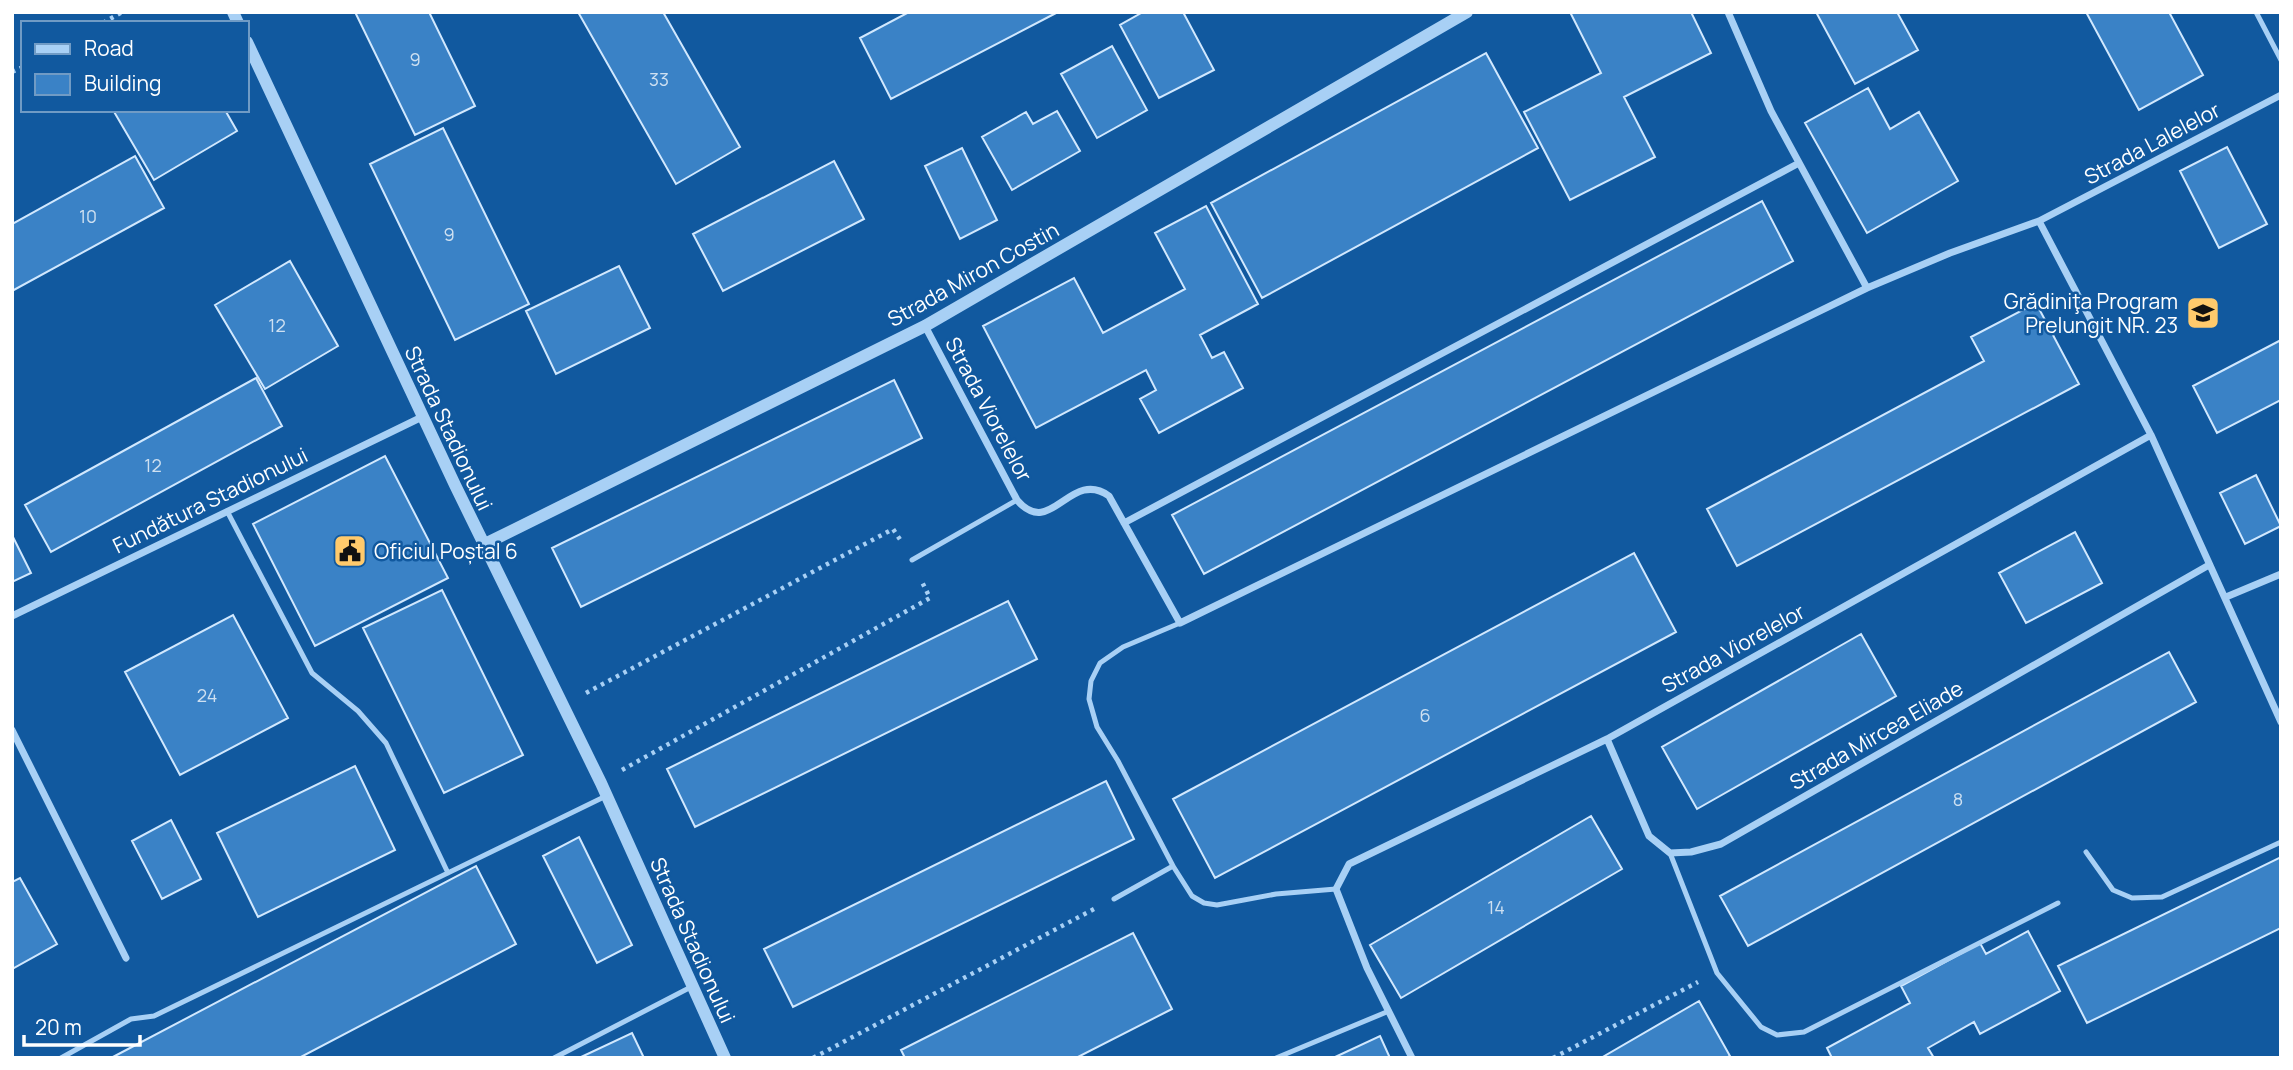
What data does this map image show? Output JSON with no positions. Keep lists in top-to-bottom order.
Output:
{
  "streets": {
    "street": [
      "Strada Lalelelor",
      "Strada Miron Costin",
      "Strada Viorelelor",
      "Strada Stadionului",
      "Fundătura Stadionului",
      "Strada Mircea Eliade"
    ]
  },
  "crossings": [
    ["Strada Miron Costin", "Strada Viorelelor"],
    ["Strada Miron Costin", "Strada Stadionului"],
    ["Strada Stadionului", "Fundătura Stadionului"]
  ],
  "places": {
    "school or university": ["Grădiniţa Program Prelungit NR. 23"],
    "public building": ["Oficiul Poștal 6"]
  },
  "house_numbers": [
    "9",
    "33",
    "10",
    "9",
    "12",
    "12",
    "24",
    "6",
    "8",
    "14"
  ],
  "legend": ["Road", "Building"],
  "scale_bar": "20 m"
}
